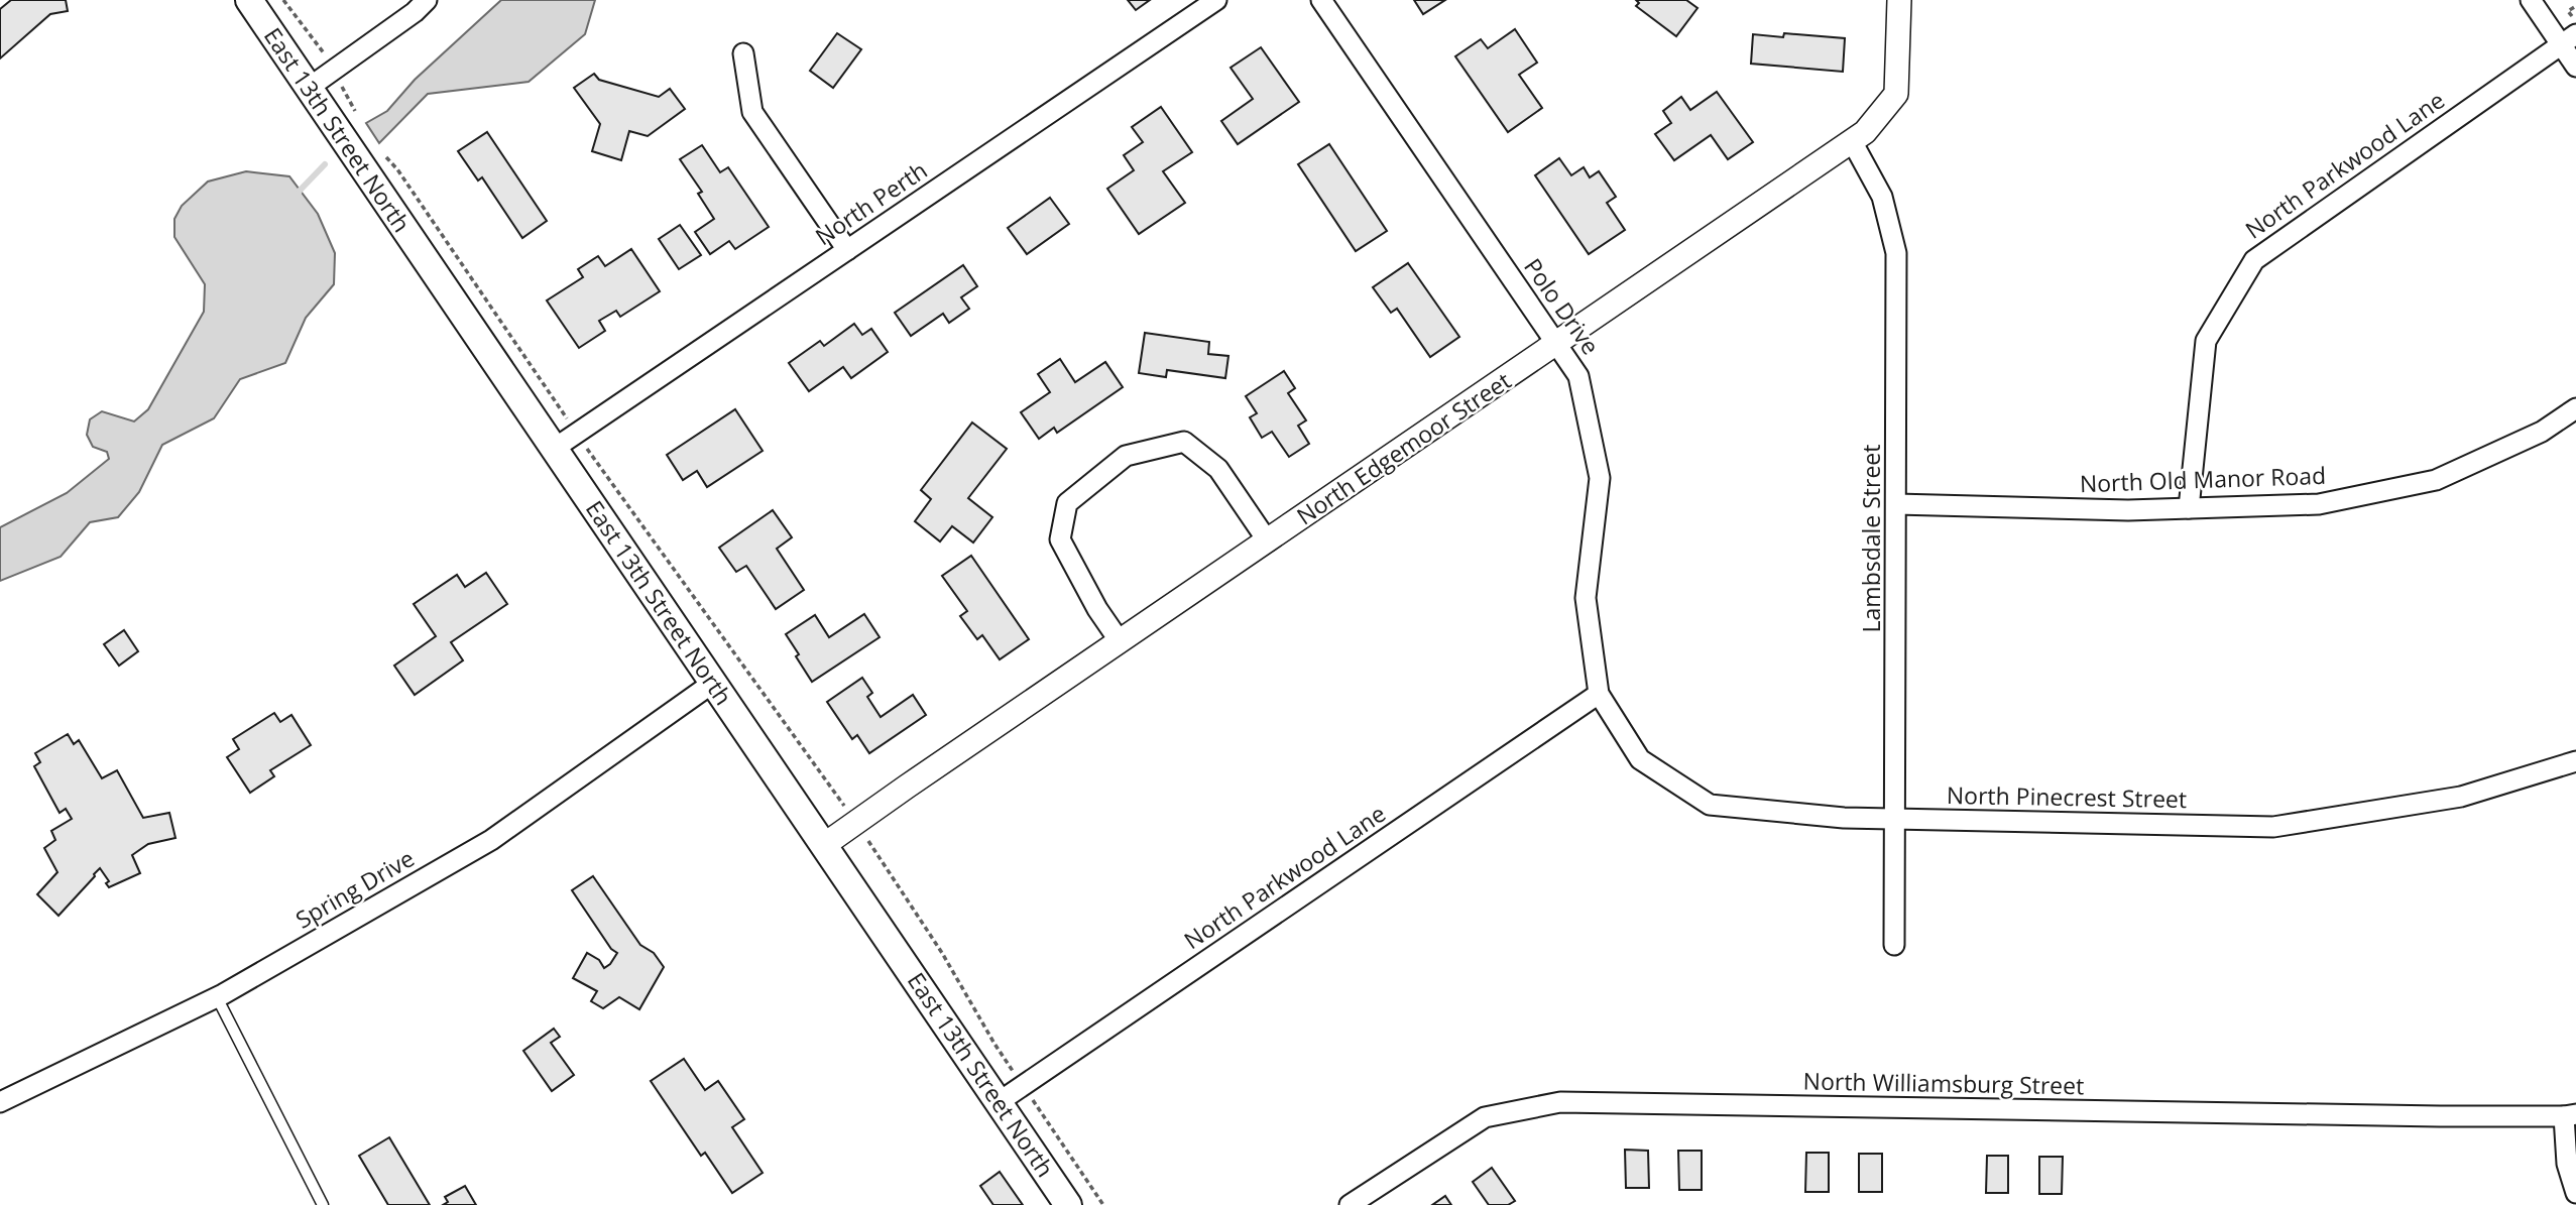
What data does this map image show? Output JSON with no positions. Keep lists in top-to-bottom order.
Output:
{
  "streets": {
    "main road": ["East 13th Street North"],
    "street": [
      "North Parkwood Lane",
      "North Perth",
      "Polo Drive",
      "North Edgemoor Street",
      "North Old Manor Road",
      "Lambsdale Street",
      "North Pinecrest Street",
      "Spring Drive",
      "North Williamsburg Street"
    ]
  },
  "crossings": [
    ["East 13th Street North", "North Parkwood Lane"],
    ["East 13th Street North", "North Perth"],
    ["East 13th Street North", "North Edgemoor Street"],
    ["East 13th Street North", "Spring Drive"],
    ["North Parkwood Lane", "Polo Drive"],
    ["North Parkwood Lane", "North Old Manor Road"],
    ["North Parkwood Lane", "North Pinecrest Street"],
    ["Polo Drive", "North Edgemoor Street"],
    ["Polo Drive", "North Pinecrest Street"],
    ["North Edgemoor Street", "Lambsdale Street"],
    ["North Old Manor Road", "Lambsdale Street"],
    ["Lambsdale Street", "North Pinecrest Street"]
  ]
}
